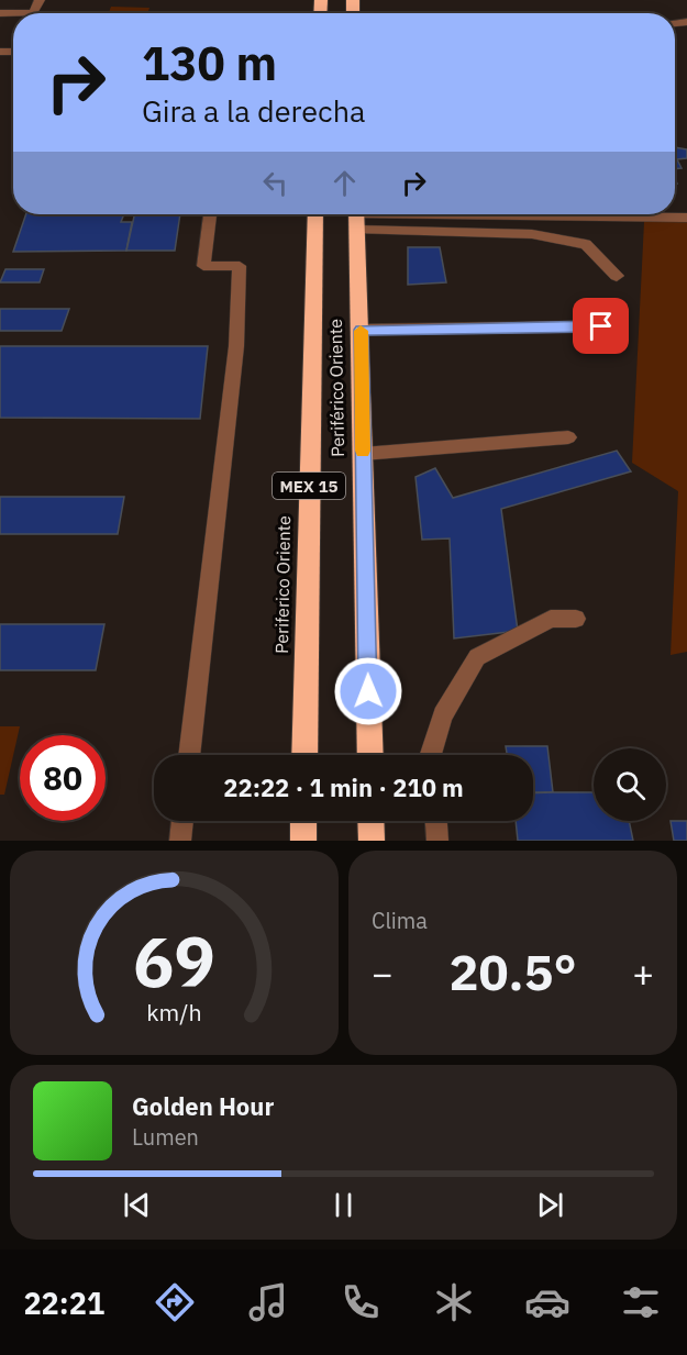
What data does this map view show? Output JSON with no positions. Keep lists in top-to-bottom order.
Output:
{
  "streets": {
    "highway": ["Periférico Oriente", "MEX 15", "Periferico Oriente"]
  },
  "page": {
    "turn": ["130 m", "Gira a la derecha"],
    "limit": "80",
    "trip": "22:22 · 1 min · 210 m",
    "tile": "Clima",
    "heat": ["−", "20.5°", "+"],
    "song": ["Golden Hour", "Lumen"],
    "tabs": "22:21",
    "gauge": ["69", "km/h"]
  }
}
